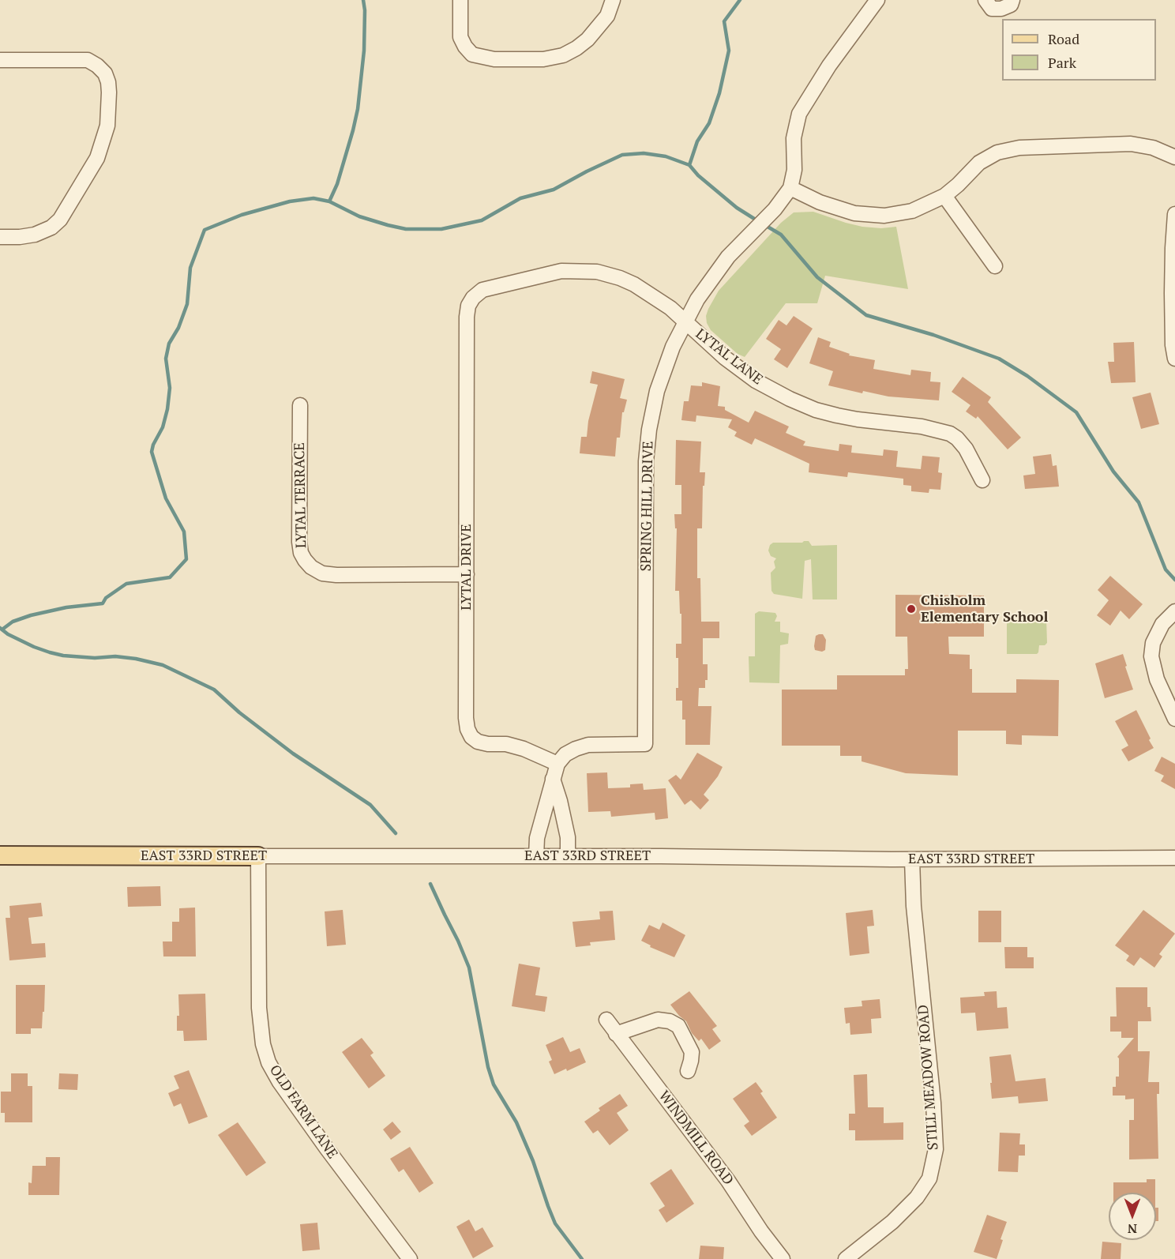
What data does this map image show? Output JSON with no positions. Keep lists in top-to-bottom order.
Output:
{
  "streets": {
    "main road": ["EAST 33RD STREET"],
    "street": [
      "LYTAL LANE",
      "LYTAL TERRACE",
      "SPRING HILL DRIVE",
      "LYTAL DRIVE",
      "STILL MEADOW ROAD",
      "OLD FARM LANE",
      "WINDMILL ROAD"
    ]
  },
  "crossings": [
    ["LYTAL LANE", "SPRING HILL DRIVE"],
    ["LYTAL LANE", "LYTAL DRIVE"],
    ["LYTAL TERRACE", "LYTAL DRIVE"],
    ["SPRING HILL DRIVE", "LYTAL DRIVE"],
    ["EAST 33RD STREET", "STILL MEADOW ROAD"],
    ["EAST 33RD STREET", "OLD FARM LANE"]
  ],
  "places": ["Chisholm Elementary School"],
  "legend": ["Road", "Park"],
  "north": "bottom"
}
